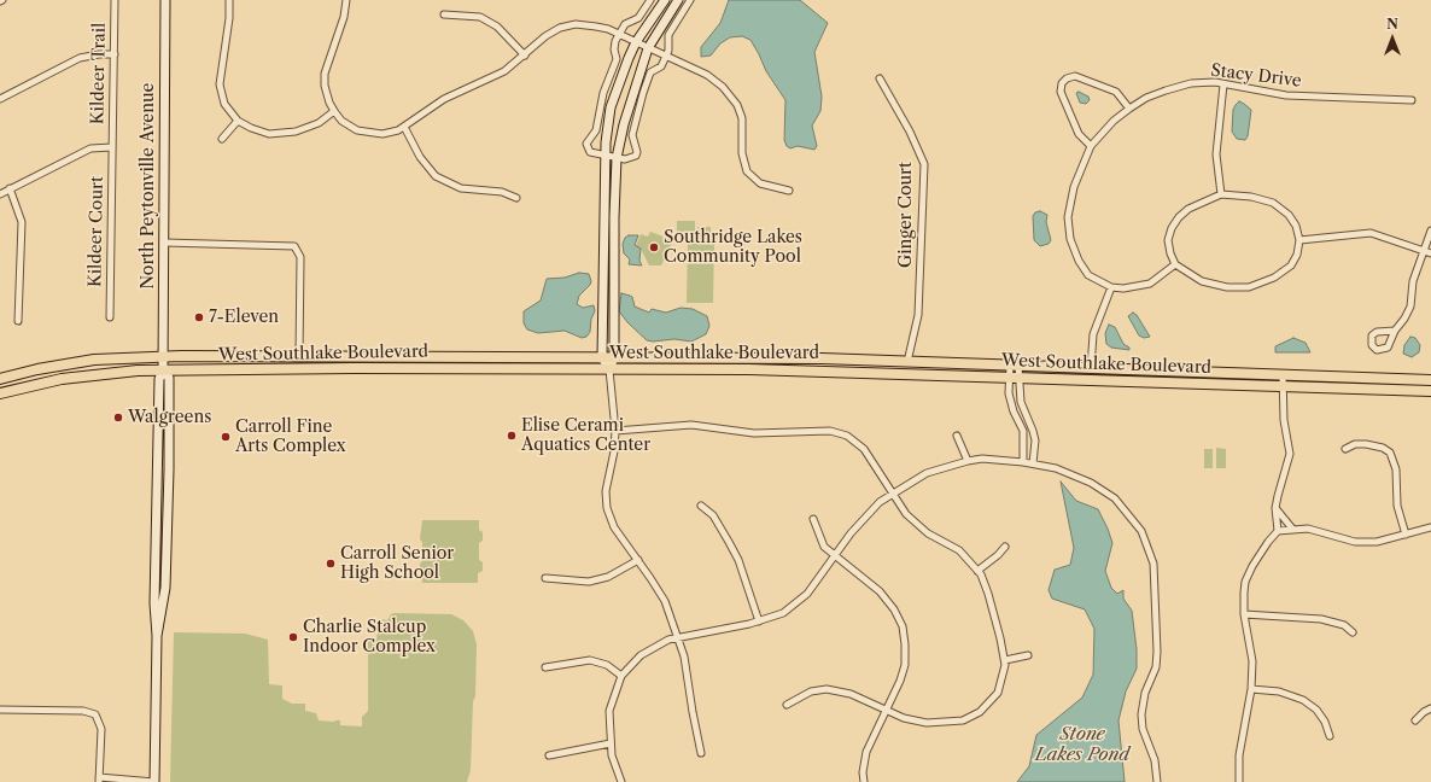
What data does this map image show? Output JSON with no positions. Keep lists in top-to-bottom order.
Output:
{
  "streets": {
    "main road": ["West Southlake Boulevard"],
    "street": [
      "Kildeer Trail",
      "Stacy Drive",
      "North Peytonville Avenue",
      "Ginger Court",
      "Kildeer Court"
    ]
  },
  "crossings": [
    ["Kildeer Trail", "Kildeer Court"],
    ["North Peytonville Avenue", "West Southlake Boulevard"],
    ["Ginger Court", "West Southlake Boulevard"]
  ],
  "water": ["Stone Lakes Pond"],
  "places": [
    "Southridge Lakes Community Pool",
    "7-Eleven",
    "Walgreens",
    "Elise Cerami Aquatics Center",
    "Carroll Fine Arts Complex",
    "Carroll Senior High School",
    "Charlie Stalcup Indoor Complex"
  ],
  "north": "top"
}
